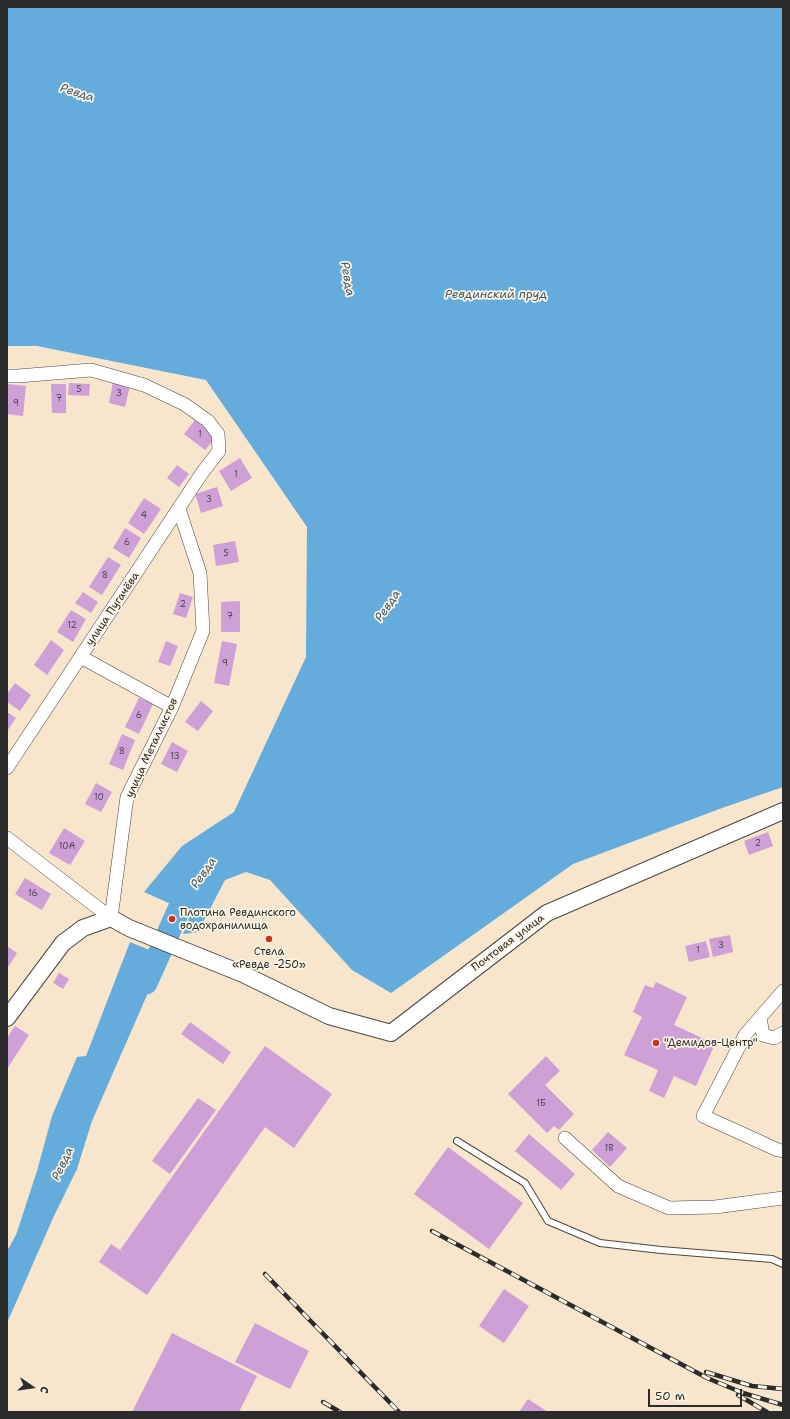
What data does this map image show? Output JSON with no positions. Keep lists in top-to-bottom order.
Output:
{
  "streets": {
    "street": ["улица Пугачёва", "улица Металлистов", "Почтовая улица"]
  },
  "crossings": [
    ["улица Пугачёва", "улица Металлистов"],
    ["улица Металлистов", "Почтовая улица"]
  ],
  "water": ["Ревда", "Ревдинский пруд"],
  "places": ["Плотина Ревдинского водохранилища", "Стела «Ревде -250»", "\"Демидов-Центр\""],
  "house_numbers": [
    "5",
    "3",
    "7",
    "9",
    "1",
    "1",
    "3",
    "4",
    "6",
    "5",
    "8",
    "2",
    "7",
    "12",
    "9",
    "6",
    "8",
    "13",
    "10",
    "2",
    "10А",
    "16",
    "3",
    "1",
    "1Б",
    "1В"
  ],
  "scale_bar": "50 m",
  "north": "right"
}
